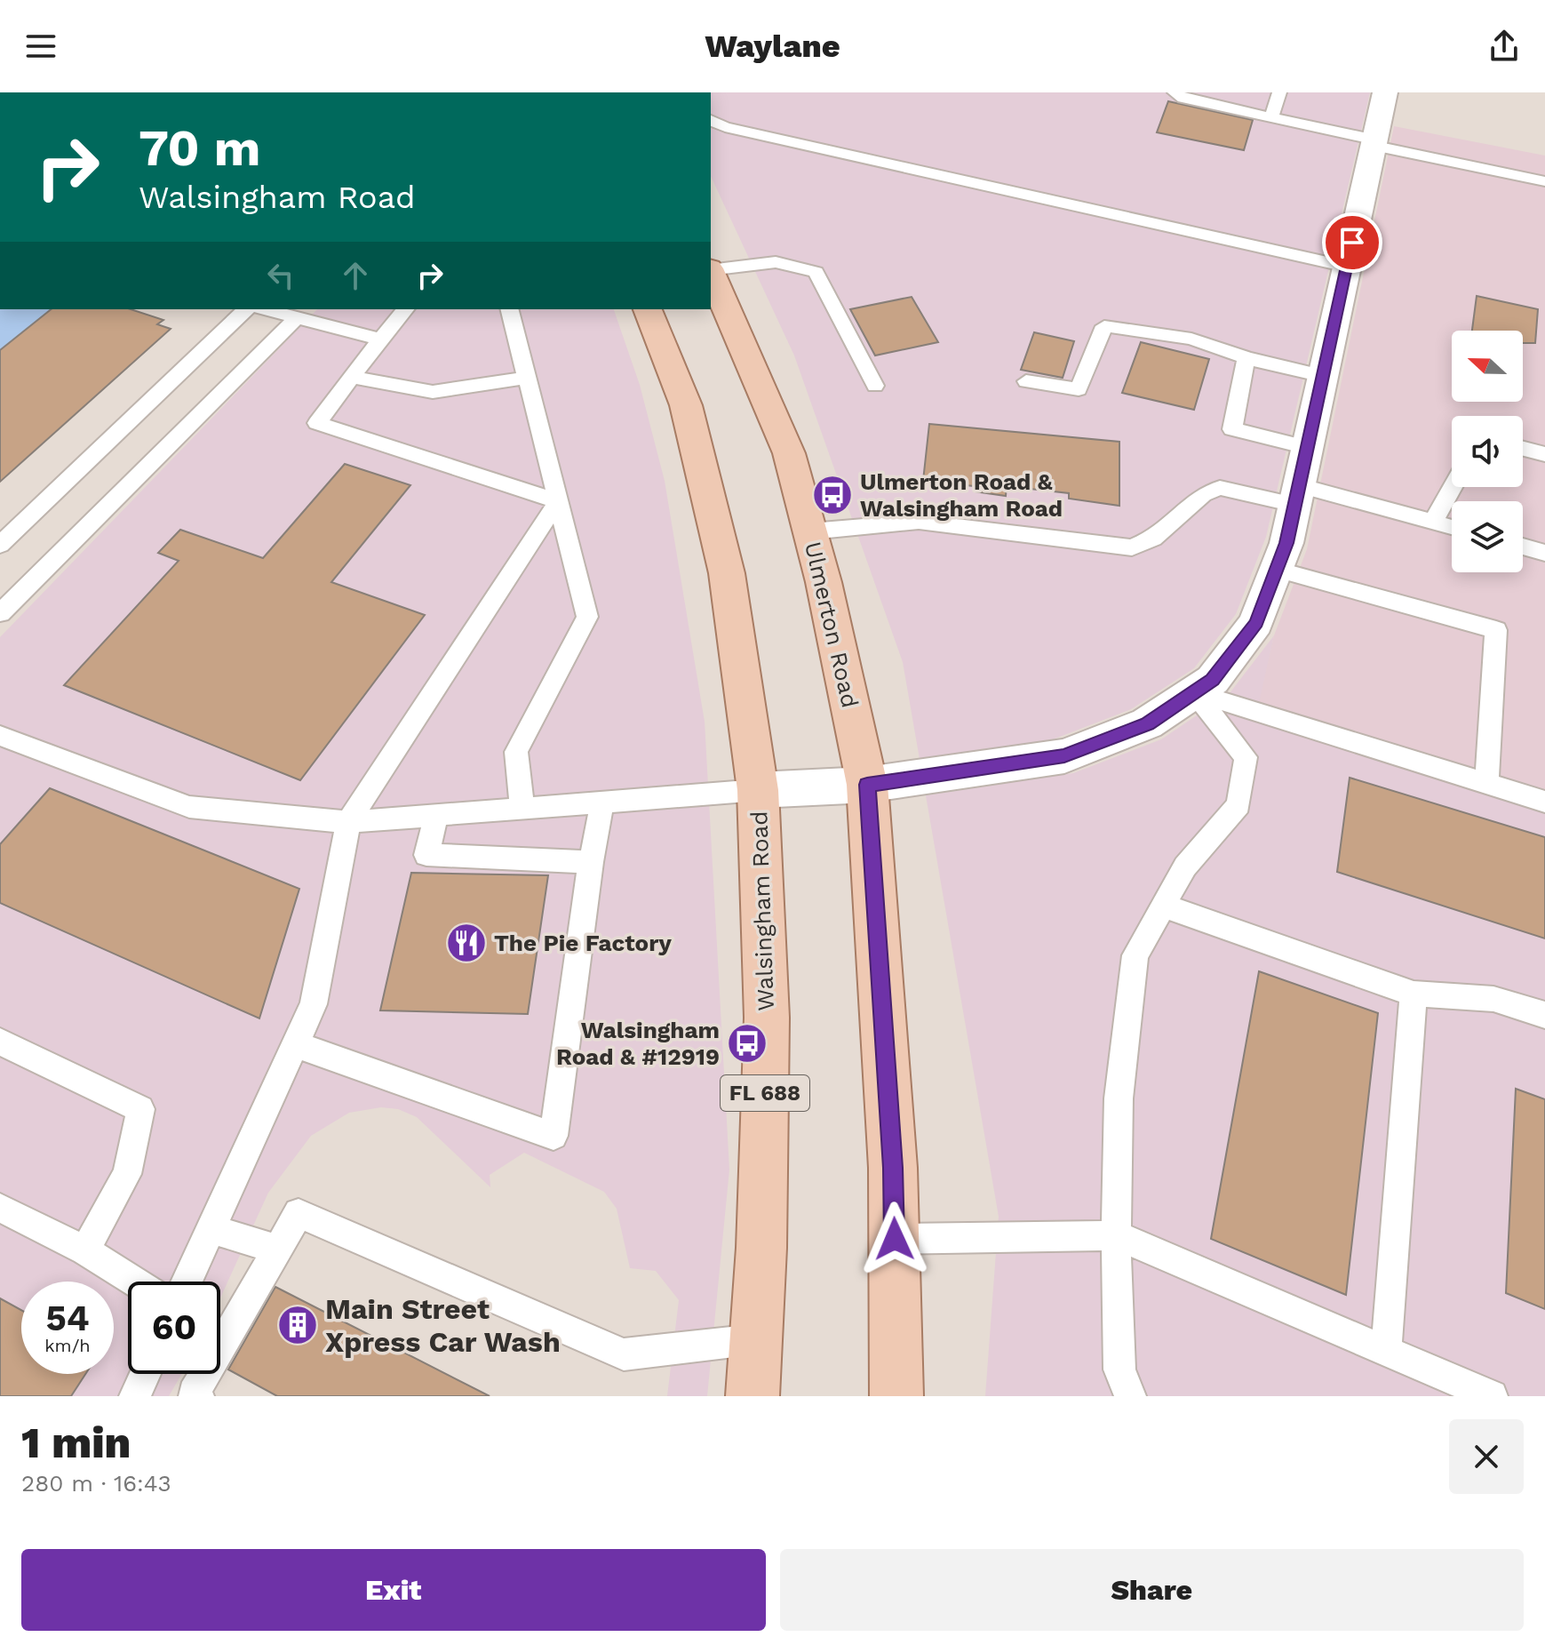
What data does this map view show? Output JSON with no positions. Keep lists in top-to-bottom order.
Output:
{
  "streets": {
    "main road": ["Ulmerton Road", "Walsingham Road", "FL 688"]
  },
  "crossings": [
    ["Ulmerton Road", "Walsingham Road"],
    ["Walsingham Road", "FL 688"]
  ],
  "places": {
    "bus stop": ["Ulmerton Road & Walsingham Road", "Walsingham Road & #12919"],
    "restaurant": ["The Pie Factory"],
    "building": ["Main Street Xpress Car Wash"]
  },
  "north": "left",
  "page": {
    "header": "Waylane",
    "turn": ["70 m", "Walsingham Road"],
    "speed": "54 km/h",
    "limit": "60",
    "heading": ["1 min", "280 m · 16:43"],
    "buttons": ["Exit", "Share"]
  }
}
